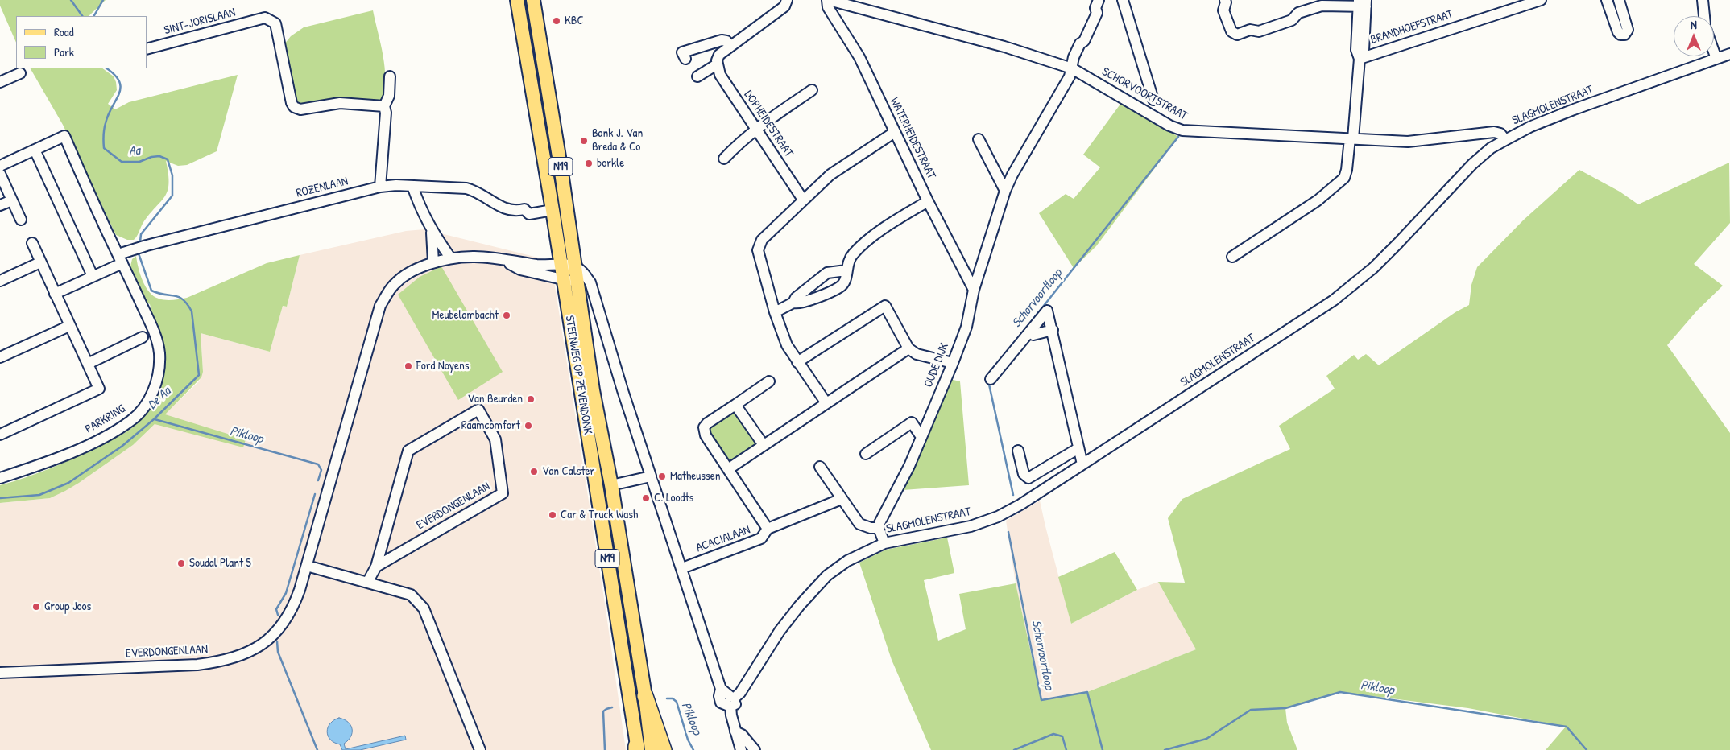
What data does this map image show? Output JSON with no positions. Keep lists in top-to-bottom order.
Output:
{
  "streets": {
    "main road": ["N19", "STEENWEG OP ZEVENDONK"],
    "street": [
      "SINT-JORISLAAN",
      "BRANDHOEFSTRAAT",
      "SCHORVOORTSTRAAT",
      "SLAGMOLENSTRAAT",
      "DOPHEIDESTRAAT",
      "WATERHEIDESTRAAT",
      "ROZENLAAN",
      "OUDE DIJK",
      "PARKRING",
      "EVERDONGENLAAN",
      "ACACIALAAN"
    ]
  },
  "crossings": [
    ["SCHORVOORTSTRAAT", "SLAGMOLENSTRAAT"],
    ["SCHORVOORTSTRAAT", "WATERHEIDESTRAAT"],
    ["SCHORVOORTSTRAAT", "OUDE DIJK"],
    ["WATERHEIDESTRAAT", "OUDE DIJK"],
    ["ROZENLAAN", "STEENWEG OP ZEVENDONK"],
    ["ROZENLAAN", "PARKRING"],
    ["STEENWEG OP ZEVENDONK", "EVERDONGENLAAN"]
  ],
  "water": [
    "Aa",
    "Schorvoortloop",
    "De Aa",
    "Pikloop"
  ],
  "places": [
    "KBC",
    "Bank J. Van Breda & Co",
    "borkle",
    "Meubelambacht",
    "Ford Noyens",
    "Van Beurden",
    "Raamcomfort",
    "Van Calster",
    "Matheussen",
    "C. Loodts",
    "Car & Truck Wash",
    "Soudal Plant 5",
    "Group Joos"
  ],
  "legend": ["Road", "Park"],
  "north": "top"
}
